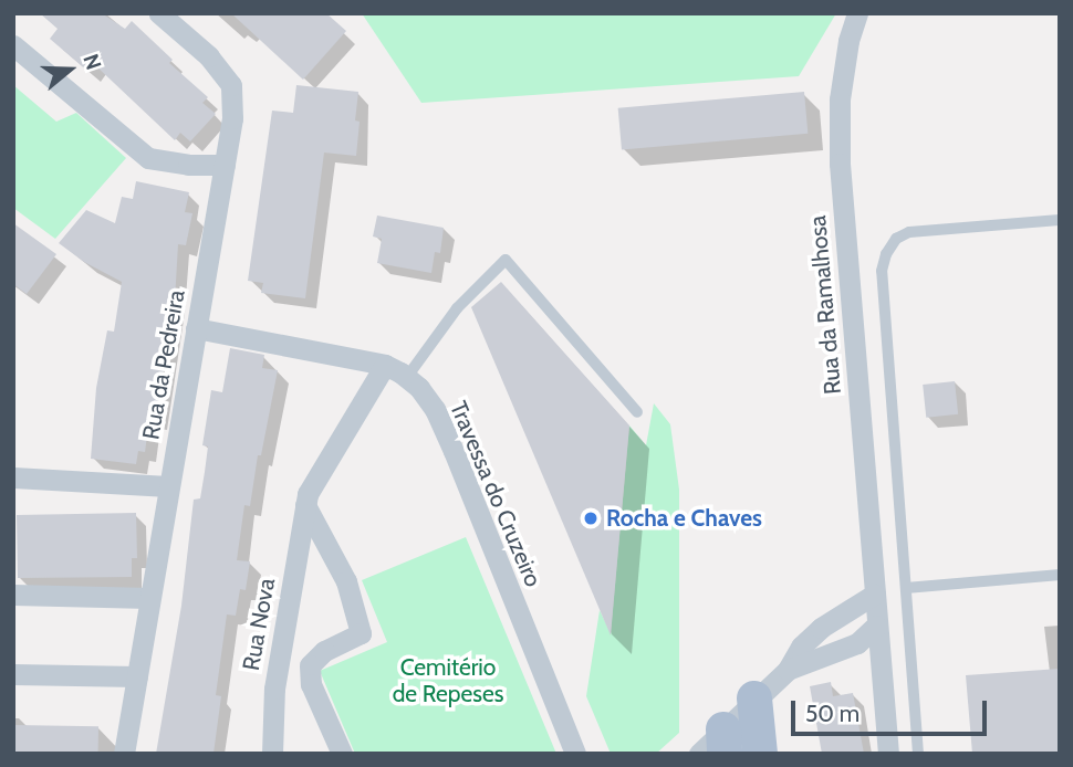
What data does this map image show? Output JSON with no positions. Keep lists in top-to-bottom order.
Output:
{
  "streets": {
    "street": [
      "Rua da Ramalhosa",
      "Rua da Pedreira",
      "Travessa do Cruzeiro",
      "Rua Nova"
    ]
  },
  "crossings": [
    ["Rua da Pedreira", "Travessa do Cruzeiro"],
    ["Travessa do Cruzeiro", "Rua Nova"]
  ],
  "parks": ["Cemitério de Repeses"],
  "places": ["Rocha e Chaves"],
  "scale_bar": "50 m",
  "north": "right"
}
